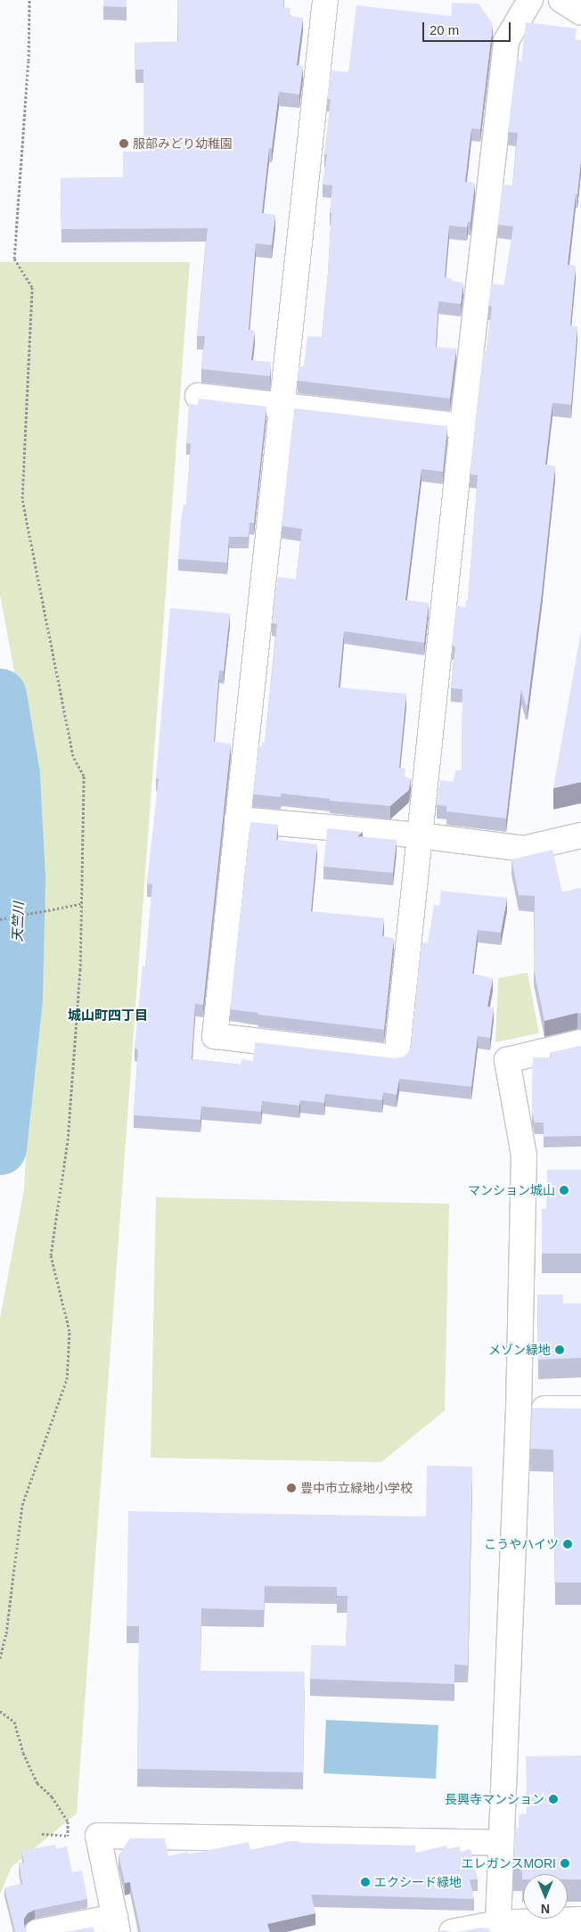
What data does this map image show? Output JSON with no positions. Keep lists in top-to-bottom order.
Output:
{
  "districts": ["城山町四丁目"],
  "water": ["天竺川"],
  "places": [
    "服部みどり幼稚園",
    "マンション城山",
    "メゾン緑地",
    "豊中市立緑地小学校",
    "こうやハイツ",
    "長興寺マンション",
    "エレガンスMORI",
    "エクシード緑地"
  ],
  "scale_bar": "20 m",
  "north": "bottom"
}
